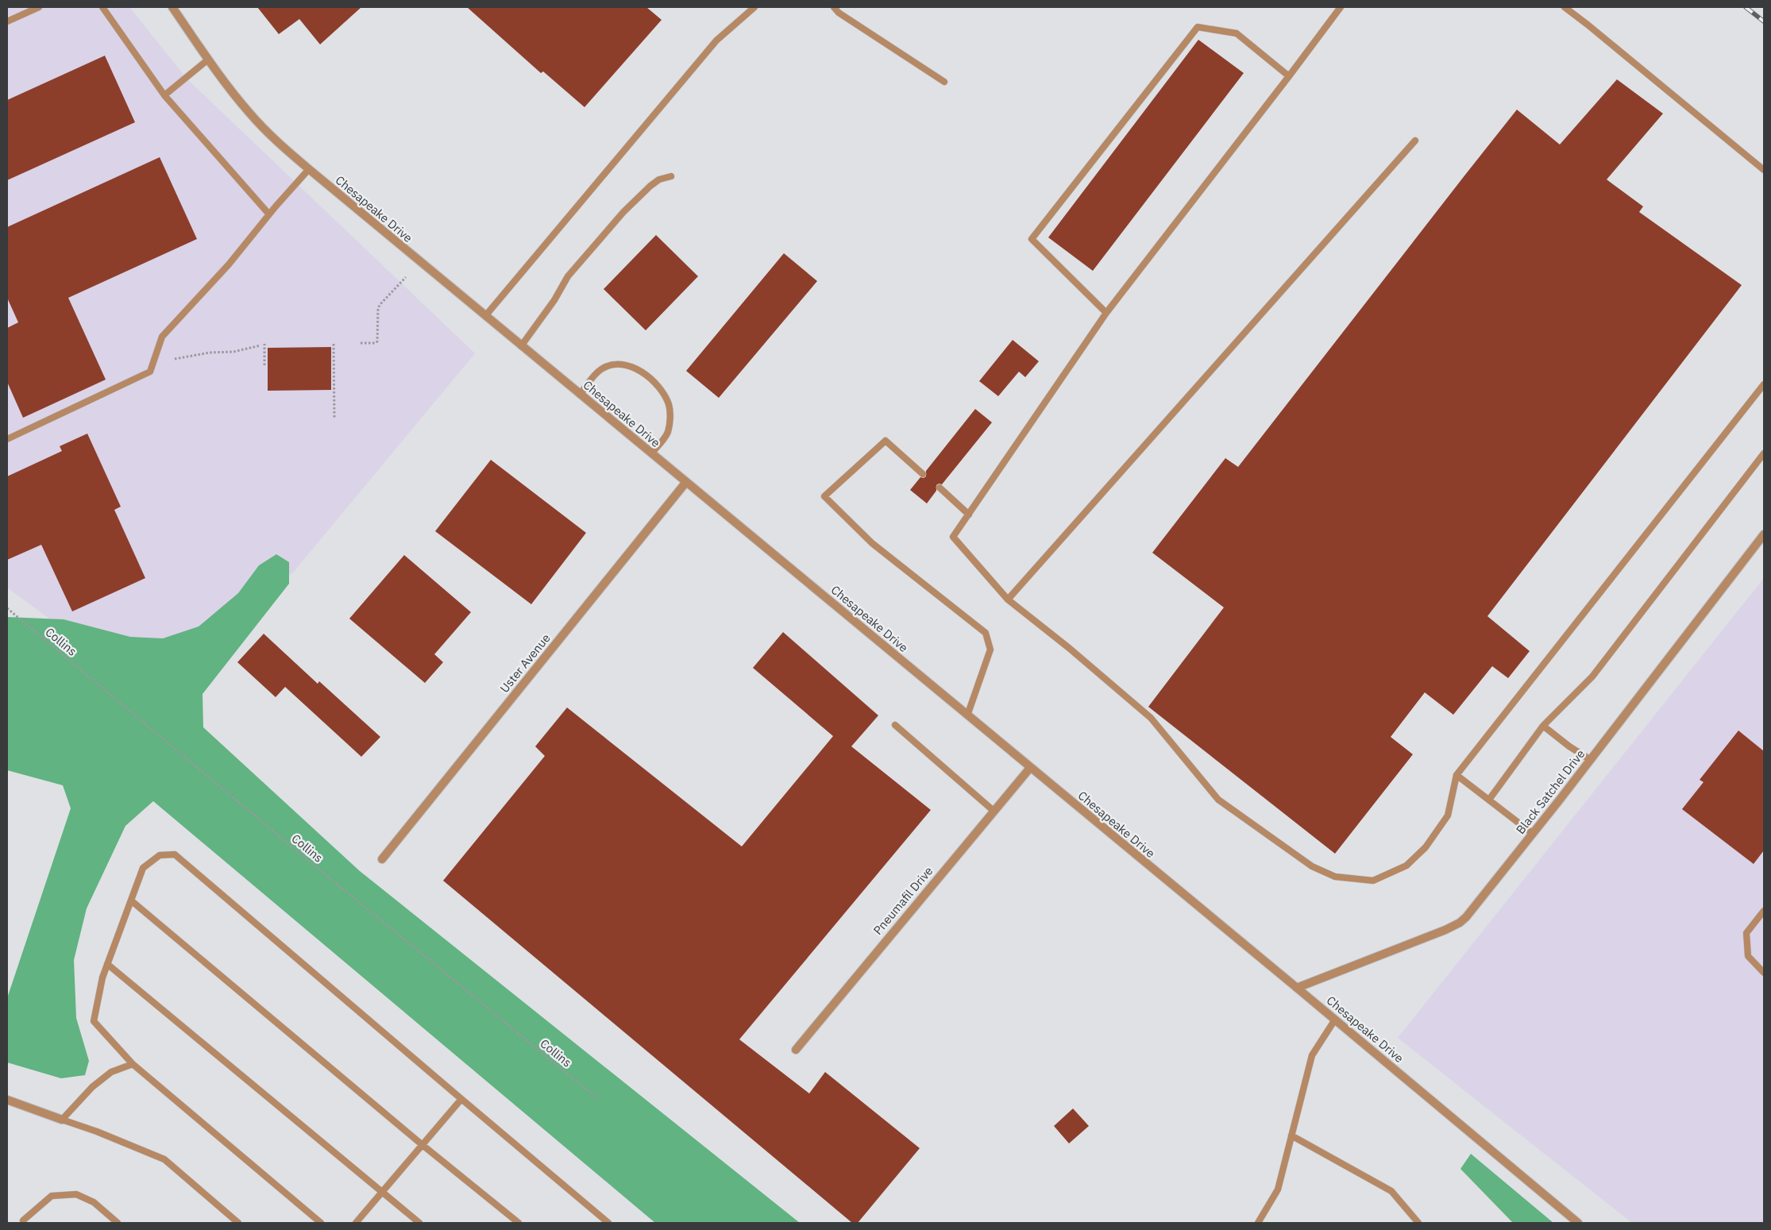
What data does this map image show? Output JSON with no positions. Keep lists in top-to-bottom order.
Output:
{
  "streets": {
    "street": [
      "Chesapeake Drive",
      "Uster Avenue",
      "Black Satchel Drive",
      "Pneumafil Drive"
    ],
    "path": ["Collins"]
  },
  "crossings": [
    ["Chesapeake Drive", "Uster Avenue"],
    ["Chesapeake Drive", "Black Satchel Drive"],
    ["Chesapeake Drive", "Pneumafil Drive"]
  ]
}
